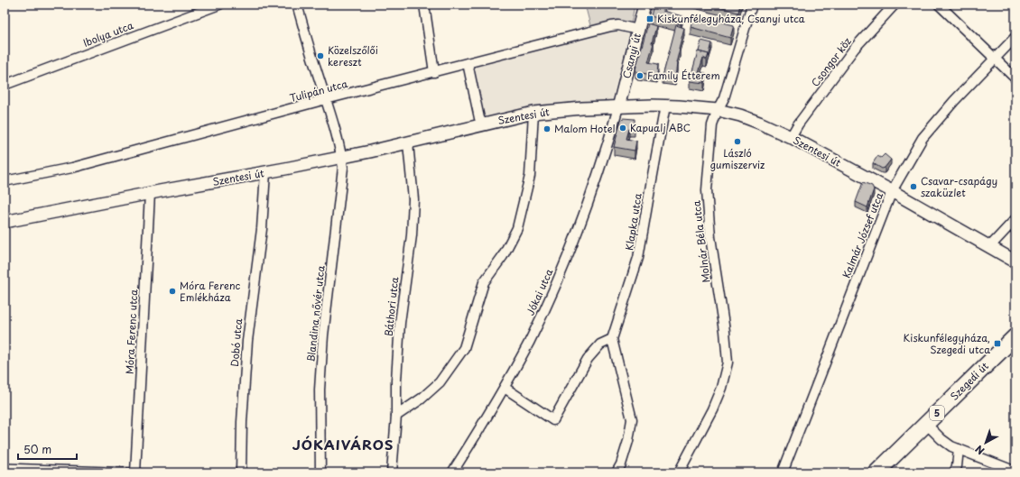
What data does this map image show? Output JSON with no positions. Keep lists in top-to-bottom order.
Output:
{
  "streets": {
    "main road": ["Szegedi út", "5"],
    "street": [
      "Ibolya utca",
      "Csanyi út",
      "Csongor köz",
      "Tulipán utca",
      "Szentesi út",
      "Klapka utca",
      "Kalmár József utca",
      "Molnár Béla utca",
      "Jókai utca",
      "Báthori utca",
      "Blandina nővér utca",
      "Móra Ferenc utca",
      "Dobó utca"
    ]
  },
  "crossings": [
    ["Csanyi út", "Tulipán utca"],
    ["Csanyi út", "Szentesi út"],
    ["Csanyi út", "Jókai utca"],
    ["Csongor köz", "Szentesi út"],
    ["Tulipán utca", "Blandina nővér utca"],
    ["Szentesi út", "Klapka utca"],
    ["Szentesi út", "Kalmár József utca"],
    ["Szentesi út", "Molnár Béla utca"],
    ["Szentesi út", "Jókai utca"],
    ["Szentesi út", "Báthori utca"],
    ["Szentesi út", "Blandina nővér utca"],
    ["Szentesi út", "Móra Ferenc utca"],
    ["Szentesi út", "Dobó utca"]
  ],
  "districts": ["JÓKAIVÁROS"],
  "places": {
    "transit": ["Kiskunfélegyháza, Csanyi utca", "Kiskunfélegyháza, Szegedi utca"],
    "other": [
      "Közelszőlői kereszt",
      "Family Étterem",
      "Kapualj ABC",
      "Malom Hotel",
      "László gumiszerviz",
      "Csavar-csapágy szaküzlet",
      "Móra Ferenc Emlékháza"
    ]
  },
  "scale_bar": "50 m",
  "north": "bottom left"
}
